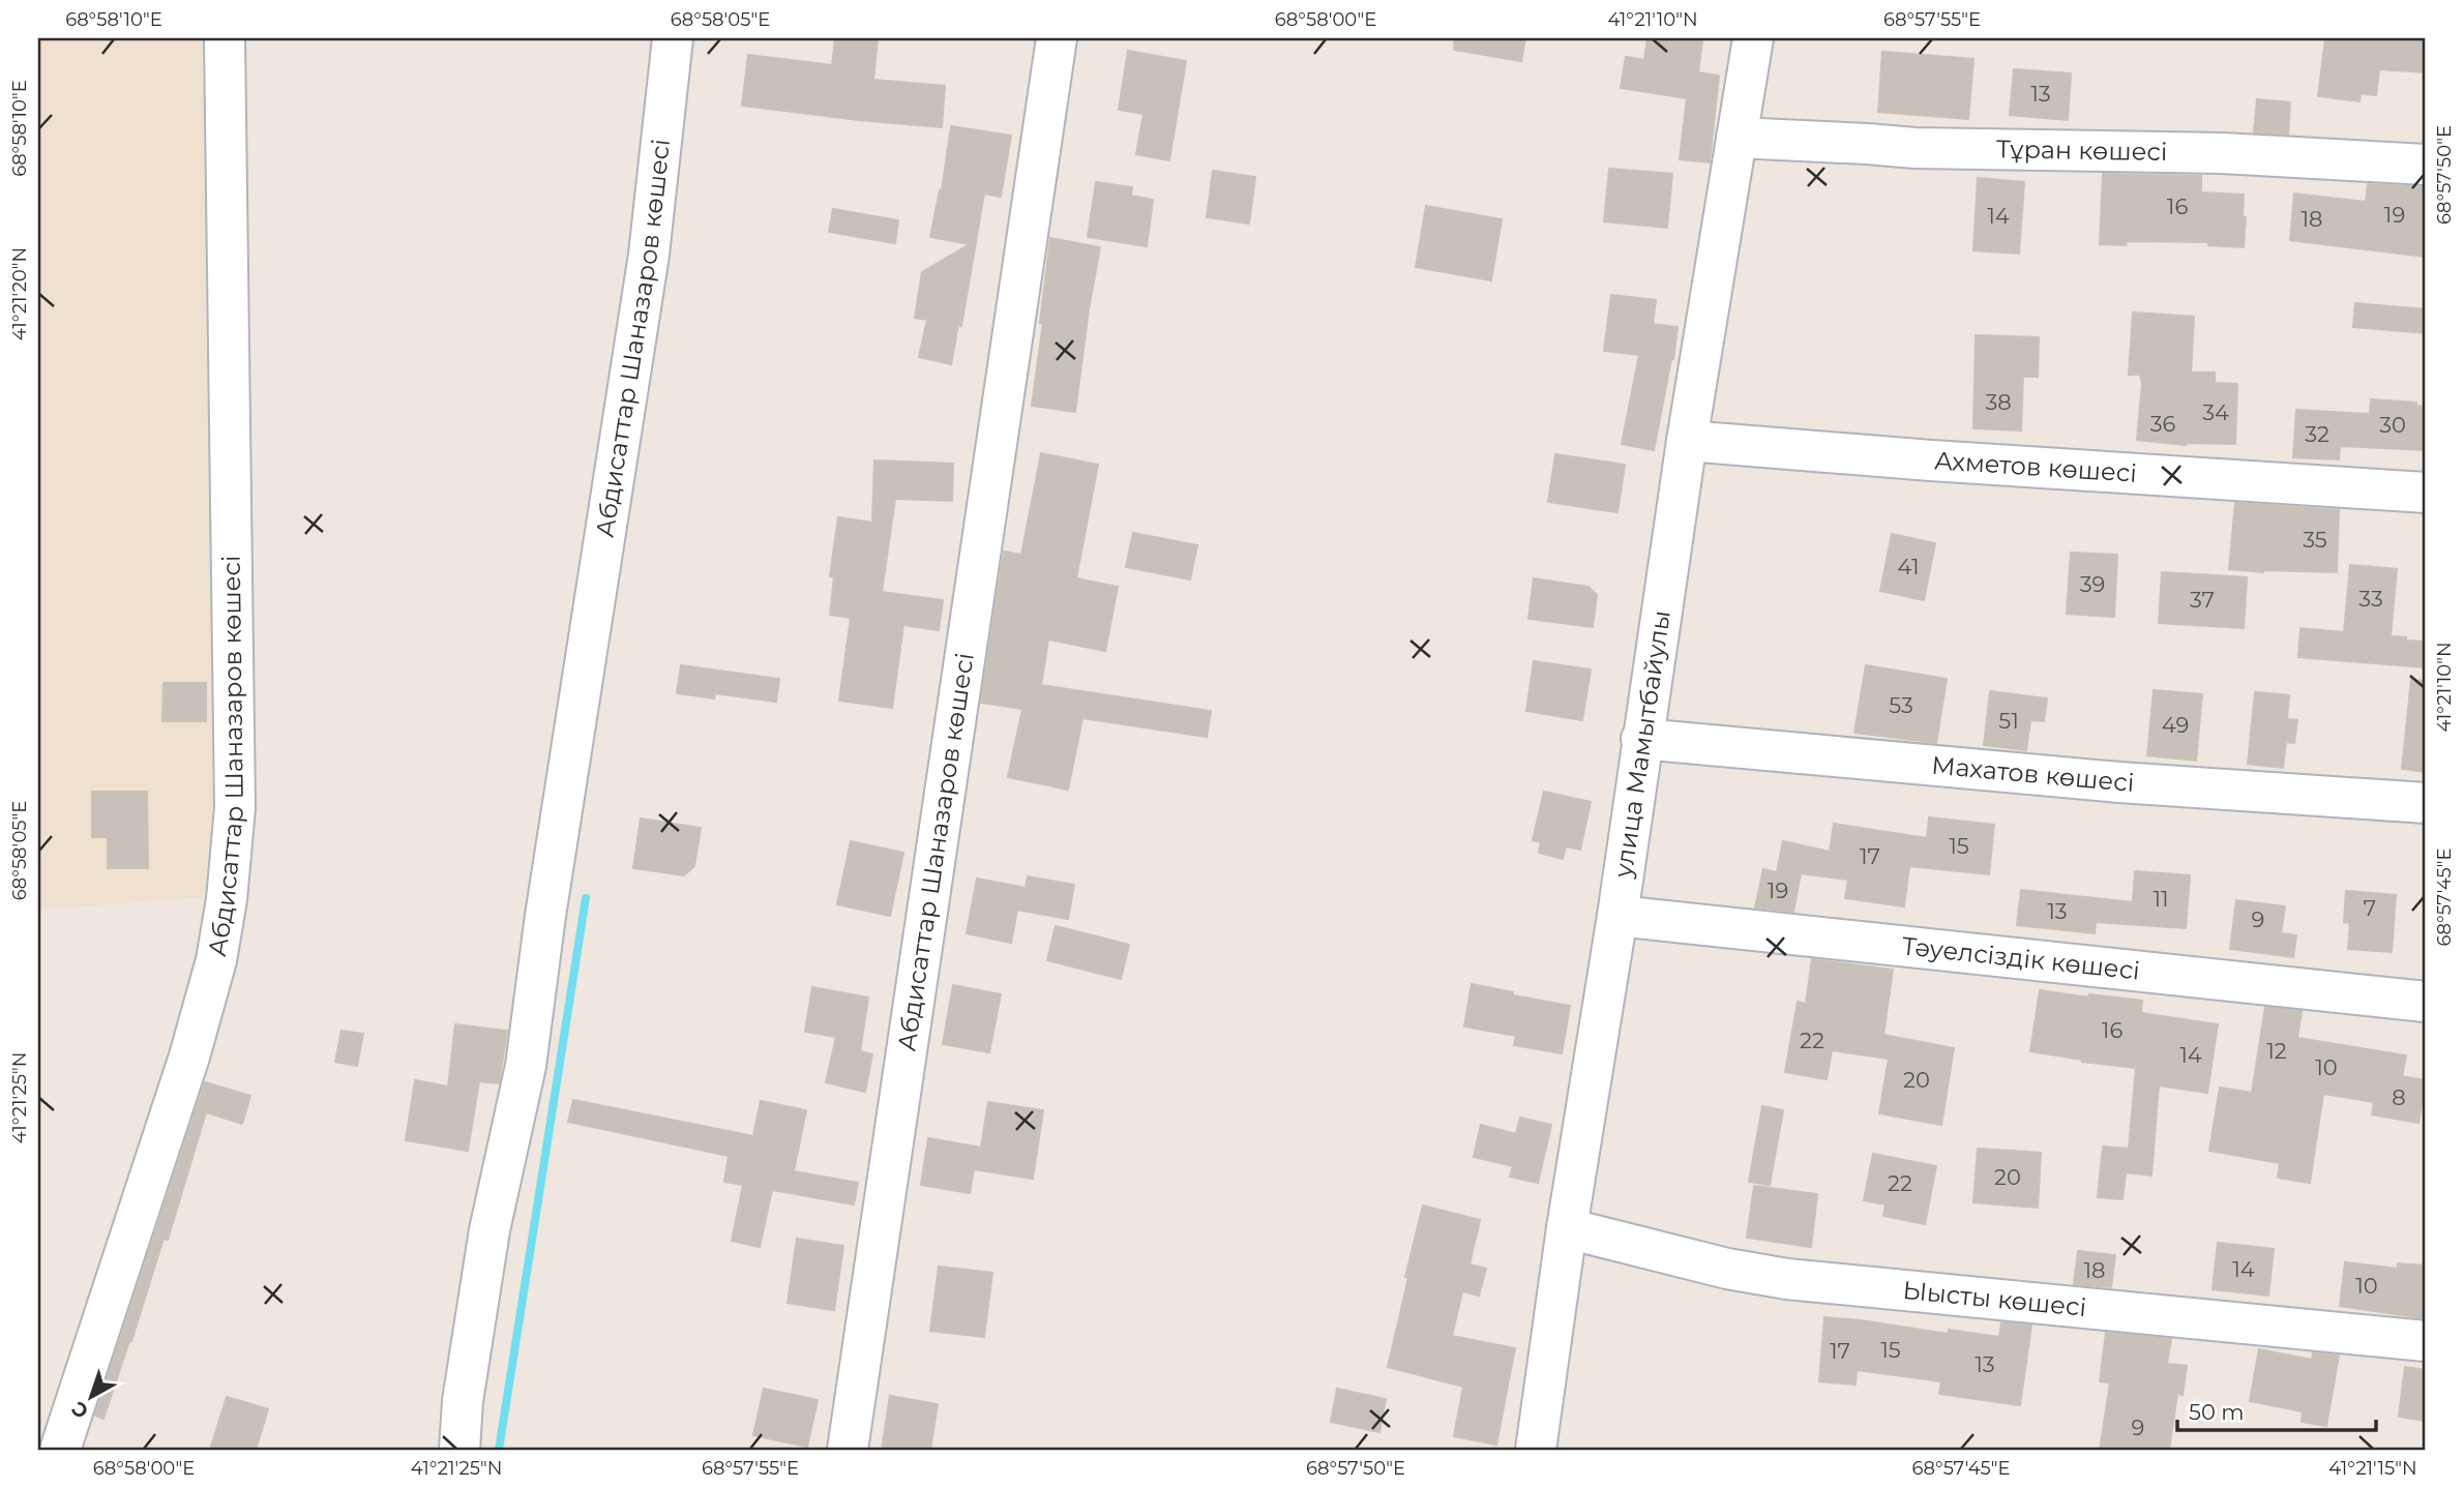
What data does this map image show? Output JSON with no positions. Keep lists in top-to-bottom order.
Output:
{
  "streets": {
    "street": [
      "Тұран көшесі",
      "Абдисаттар Шаназаров көшесі",
      "Ахметов көшесі",
      "улица Мамытбайулы",
      "Махатов көшесі",
      "Тәуелсіздік көшесі",
      "Ыысты көшесі"
    ]
  },
  "crossings": [
    ["Тұран көшесі", "улица Мамытбайулы"],
    ["Ахметов көшесі", "улица Мамытбайулы"],
    ["улица Мамытбайулы", "Махатов көшесі"],
    ["улица Мамытбайулы", "Тәуелсіздік көшесі"],
    ["улица Мамытбайулы", "Ыысты көшесі"]
  ],
  "house_numbers": [
    "13",
    "16",
    "19",
    "14",
    "18",
    "38",
    "34",
    "36",
    "30",
    "32",
    "35",
    "41",
    "39",
    "33",
    "37",
    "53",
    "51",
    "49",
    "15",
    "17",
    "19",
    "11",
    "7",
    "13",
    "9",
    "16",
    "22",
    "12",
    "14",
    "10",
    "20",
    "8",
    "20",
    "22",
    "14",
    "18",
    "10",
    "15",
    "17",
    "13",
    "9"
  ],
  "scale_bar": "50 m",
  "north": "bottom left",
  "coordinates": [
    "68°58'10\"E",
    "68°58'05\"E",
    "68°58'00\"E",
    "41°21'10\"N",
    "68°57'55\"E",
    "68°57'50\"E",
    "41°21'20\"N",
    "68°57'45\"E",
    "41°21'25\"N",
    "41°21'15\"N"
  ]
}
